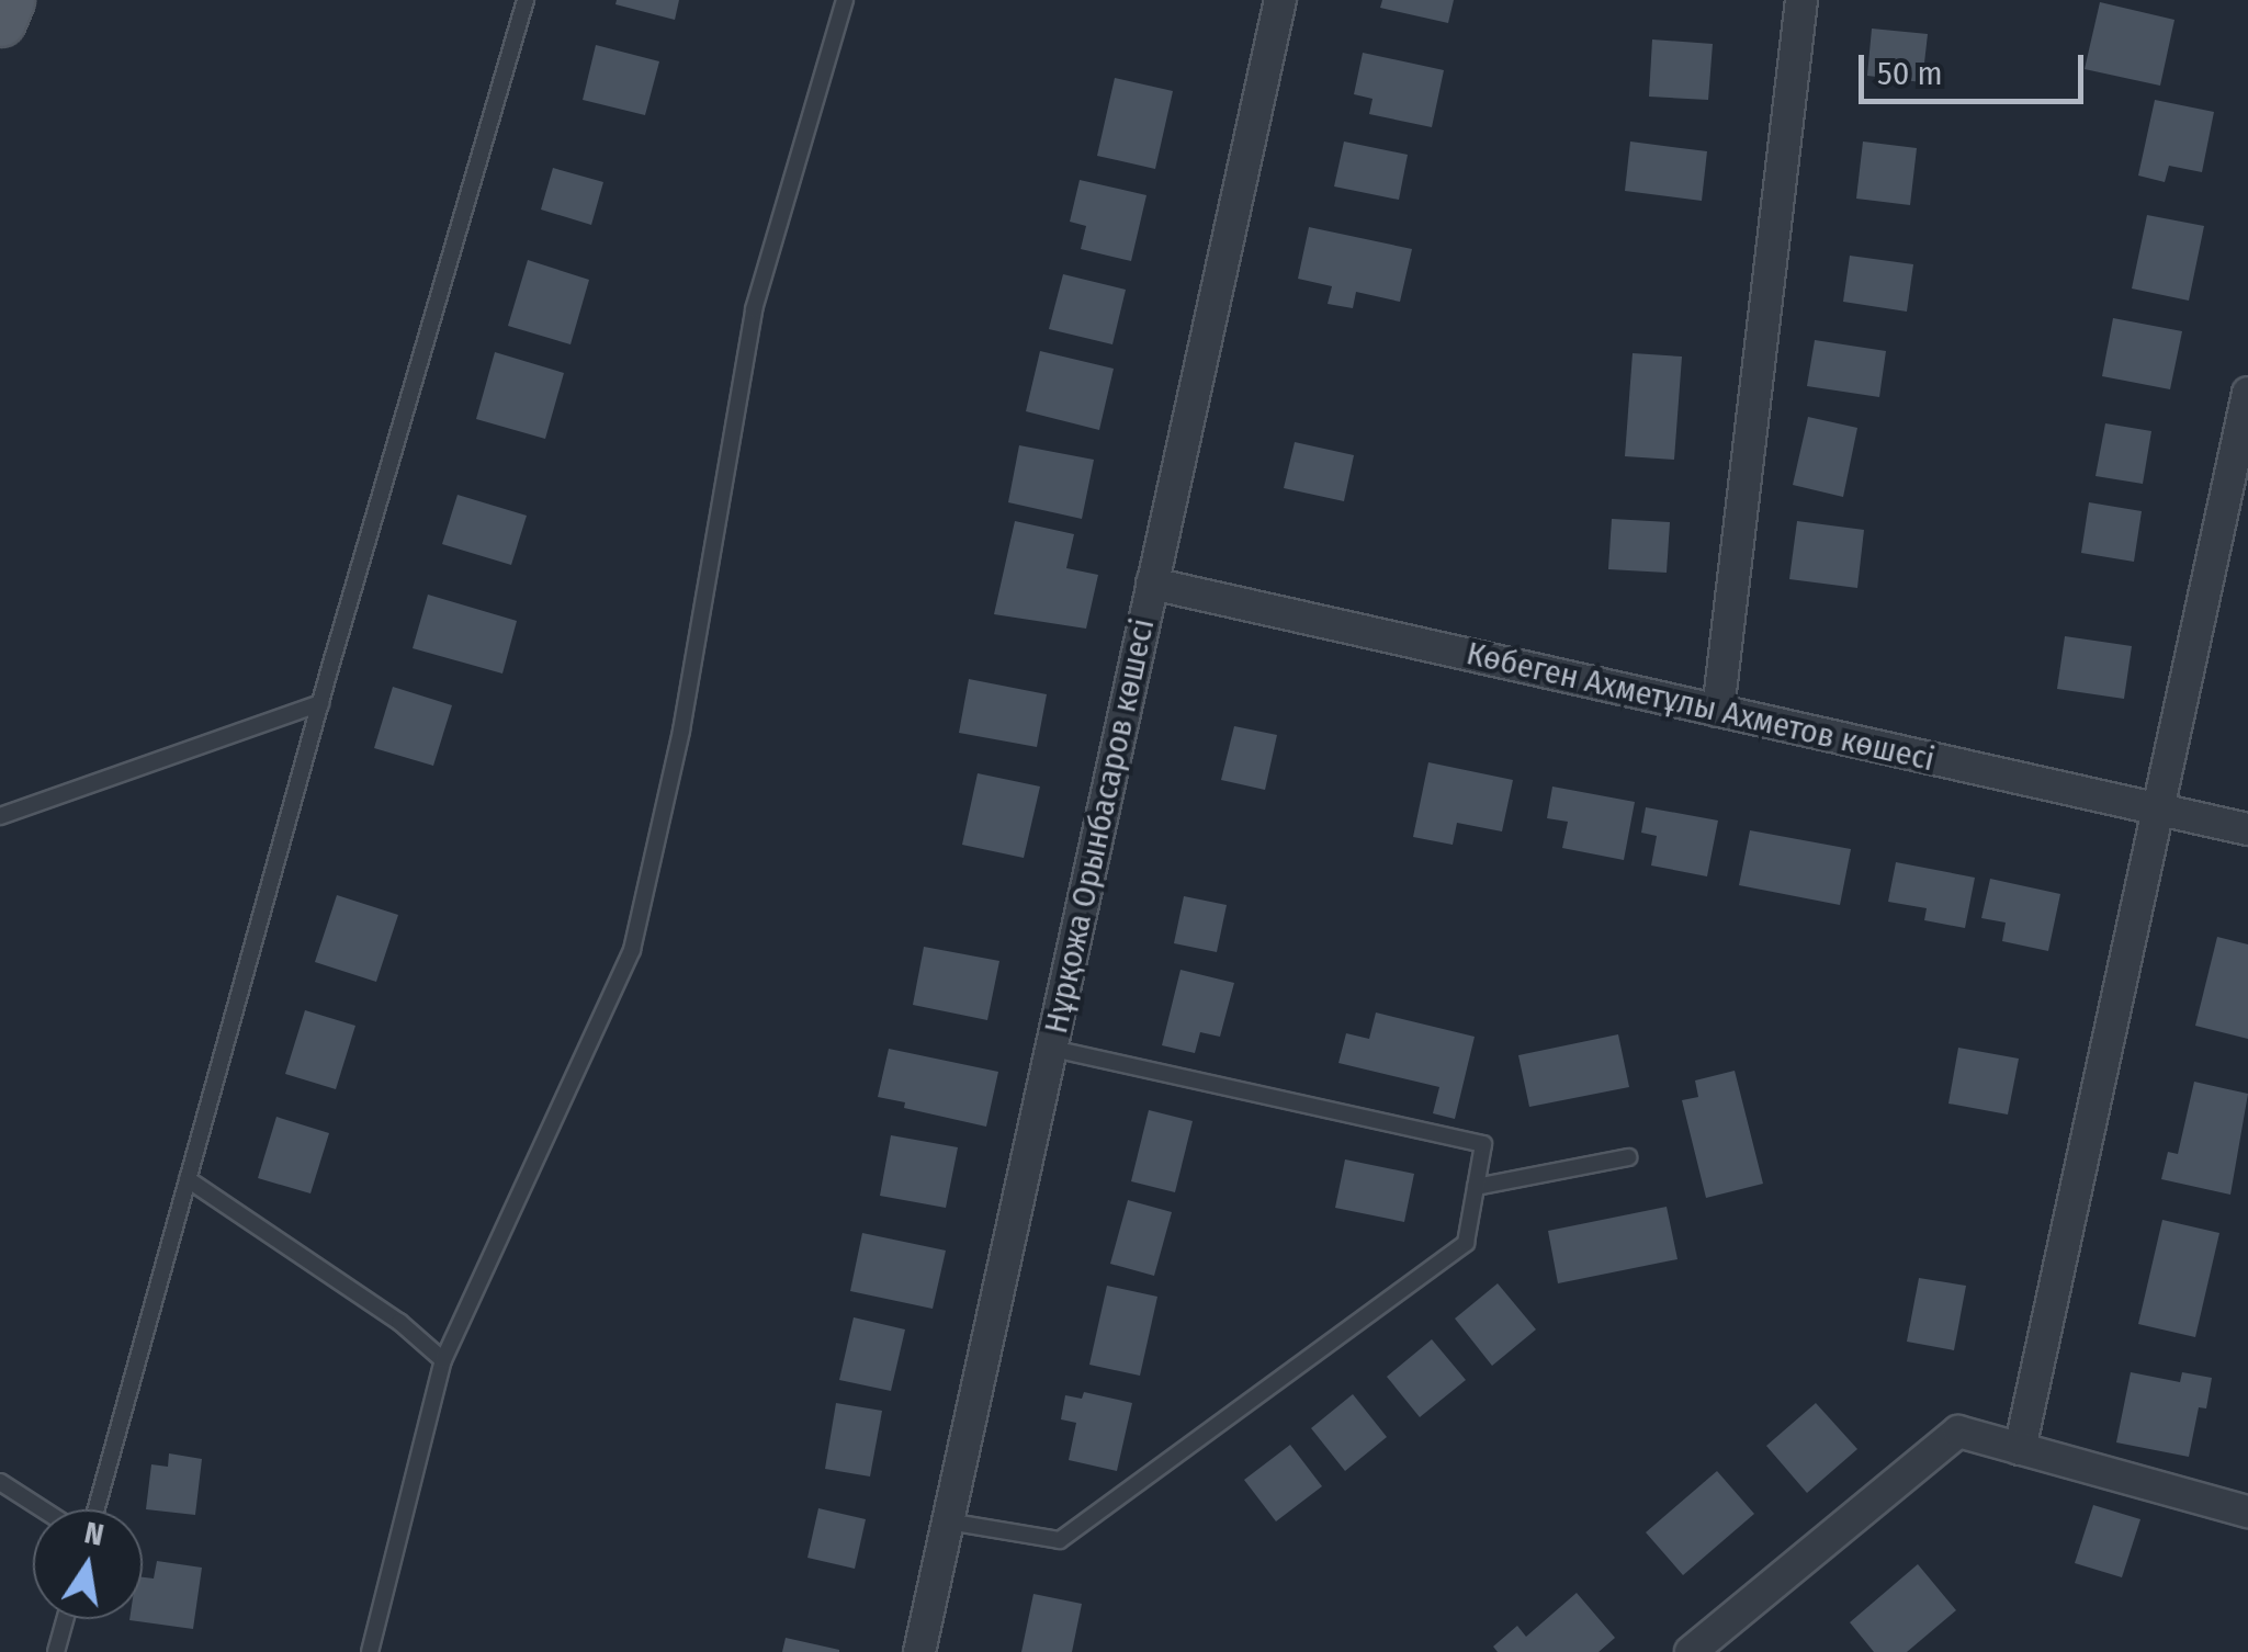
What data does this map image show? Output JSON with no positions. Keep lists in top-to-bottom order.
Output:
{
  "streets": {
    "street": ["Көбеген Ахметұлы Ахметов көшесі", "Нұрқожа Орынбасаров көшесі"]
  },
  "crossings": [
    ["Көбеген Ахметұлы Ахметов көшесі", "Нұрқожа Орынбасаров көшесі"]
  ],
  "scale_bar": "50 m",
  "north": "top"
}
